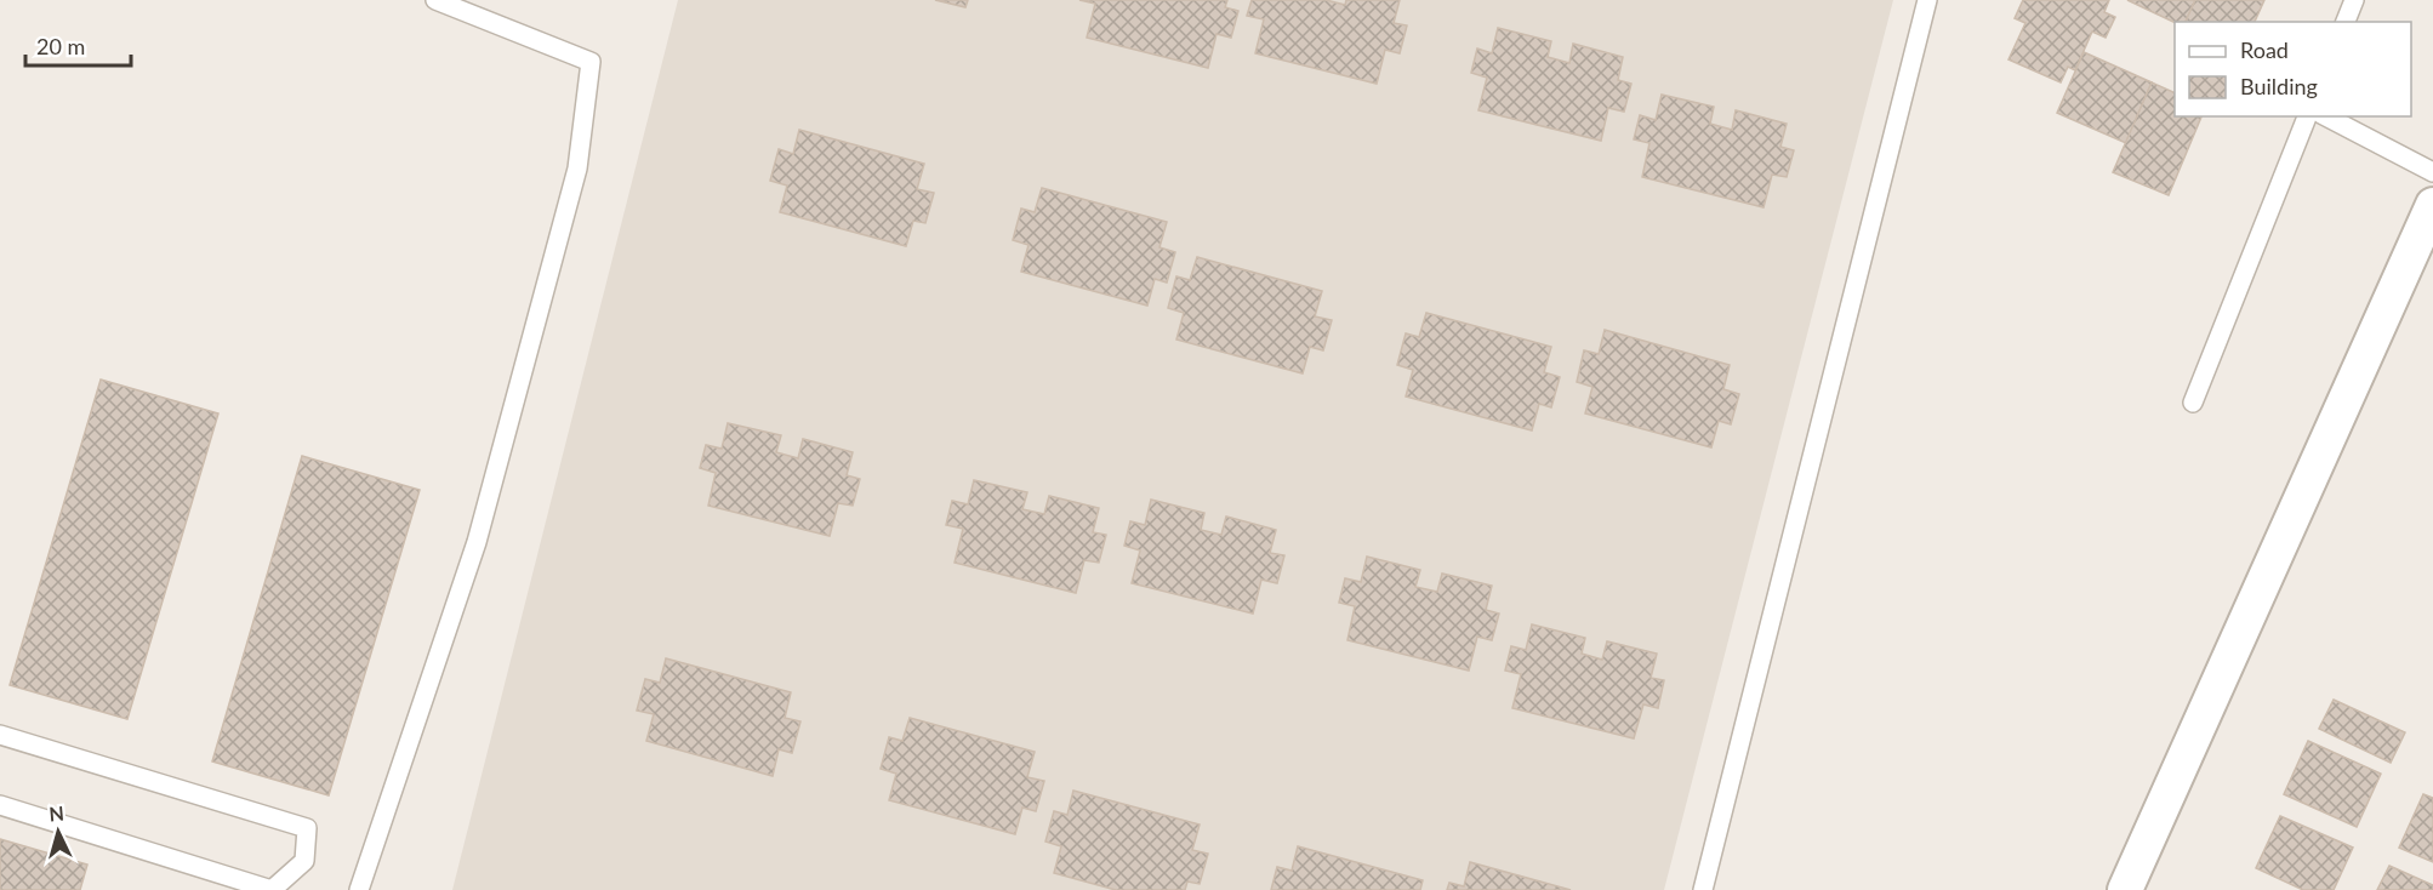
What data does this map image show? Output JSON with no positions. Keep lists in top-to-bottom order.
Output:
{
  "legend": ["Road", "Building"],
  "scale_bar": "20 m",
  "north": "top"
}
